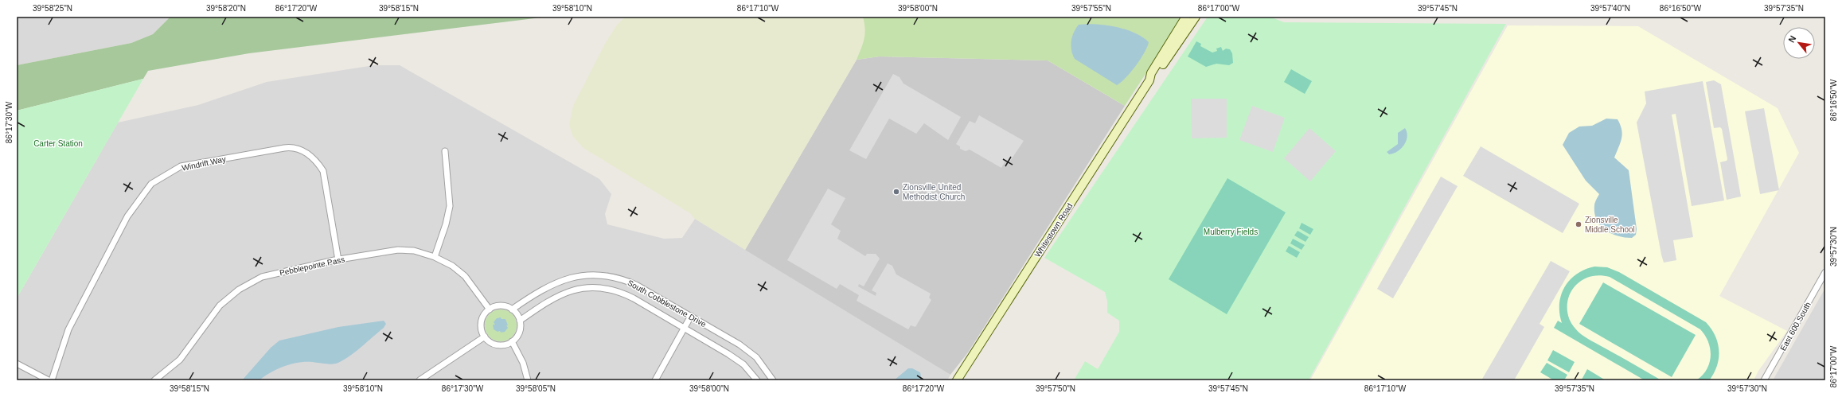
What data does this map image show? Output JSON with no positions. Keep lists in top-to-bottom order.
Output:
{
  "streets": {
    "street": [
      "Windrift Way",
      "Whitestown Road",
      "Pebblepointe Pass",
      "South Cobblestone Drive",
      "East 600 South"
    ]
  },
  "crossings": [
    ["Windrift Way", "Pebblepointe Pass"],
    ["Pebblepointe Pass", "South Cobblestone Drive"]
  ],
  "parks": ["Carter Station", "Mulberry Fields"],
  "places": ["Zionsville United Methodist Church", "Zionsville Middle School"],
  "north": "top left",
  "coordinates": [
    "39°58'25\"N",
    "39°58'20\"N",
    "86°17'20\"W",
    "39°58'15\"N",
    "39°58'10\"N",
    "86°17'10\"W",
    "39°58'00\"N",
    "39°57'55\"N",
    "86°17'00\"W",
    "39°57'45\"N",
    "39°57'40\"N",
    "86°16'50\"W",
    "39°57'35\"N",
    "86°17'30\"W",
    "39°57'30\"N",
    "39°58'05\"N",
    "39°57'50\"N"
  ]
}
